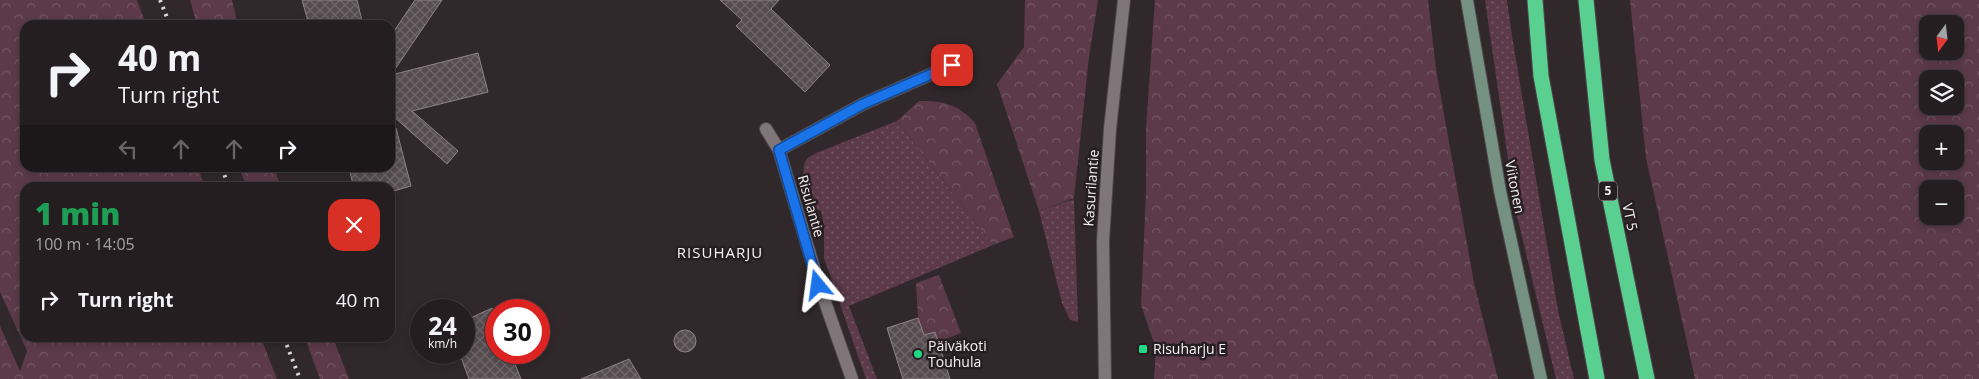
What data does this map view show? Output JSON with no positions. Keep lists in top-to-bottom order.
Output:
{
  "streets": {
    "highway": ["5", "VT 5"],
    "main road": ["Viitonen"],
    "street": ["Kasurilantie", "Risulantie"]
  },
  "districts": ["RISUHARJU"],
  "places": {
    "transit": ["Risuharju E"],
    "other": ["Päiväkoti Touhula"]
  },
  "north": "bottom",
  "page": {
    "map_buttons": ["+", "−"],
    "turn": ["40 m", "Turn right"],
    "heading": ["1 min", "100 m · 14:05"],
    "list": [
      {
        "name": "Turn right",
        "value": "40 m"
      }
    ],
    "speed": "24 km/h",
    "limit": "30"
  }
}
